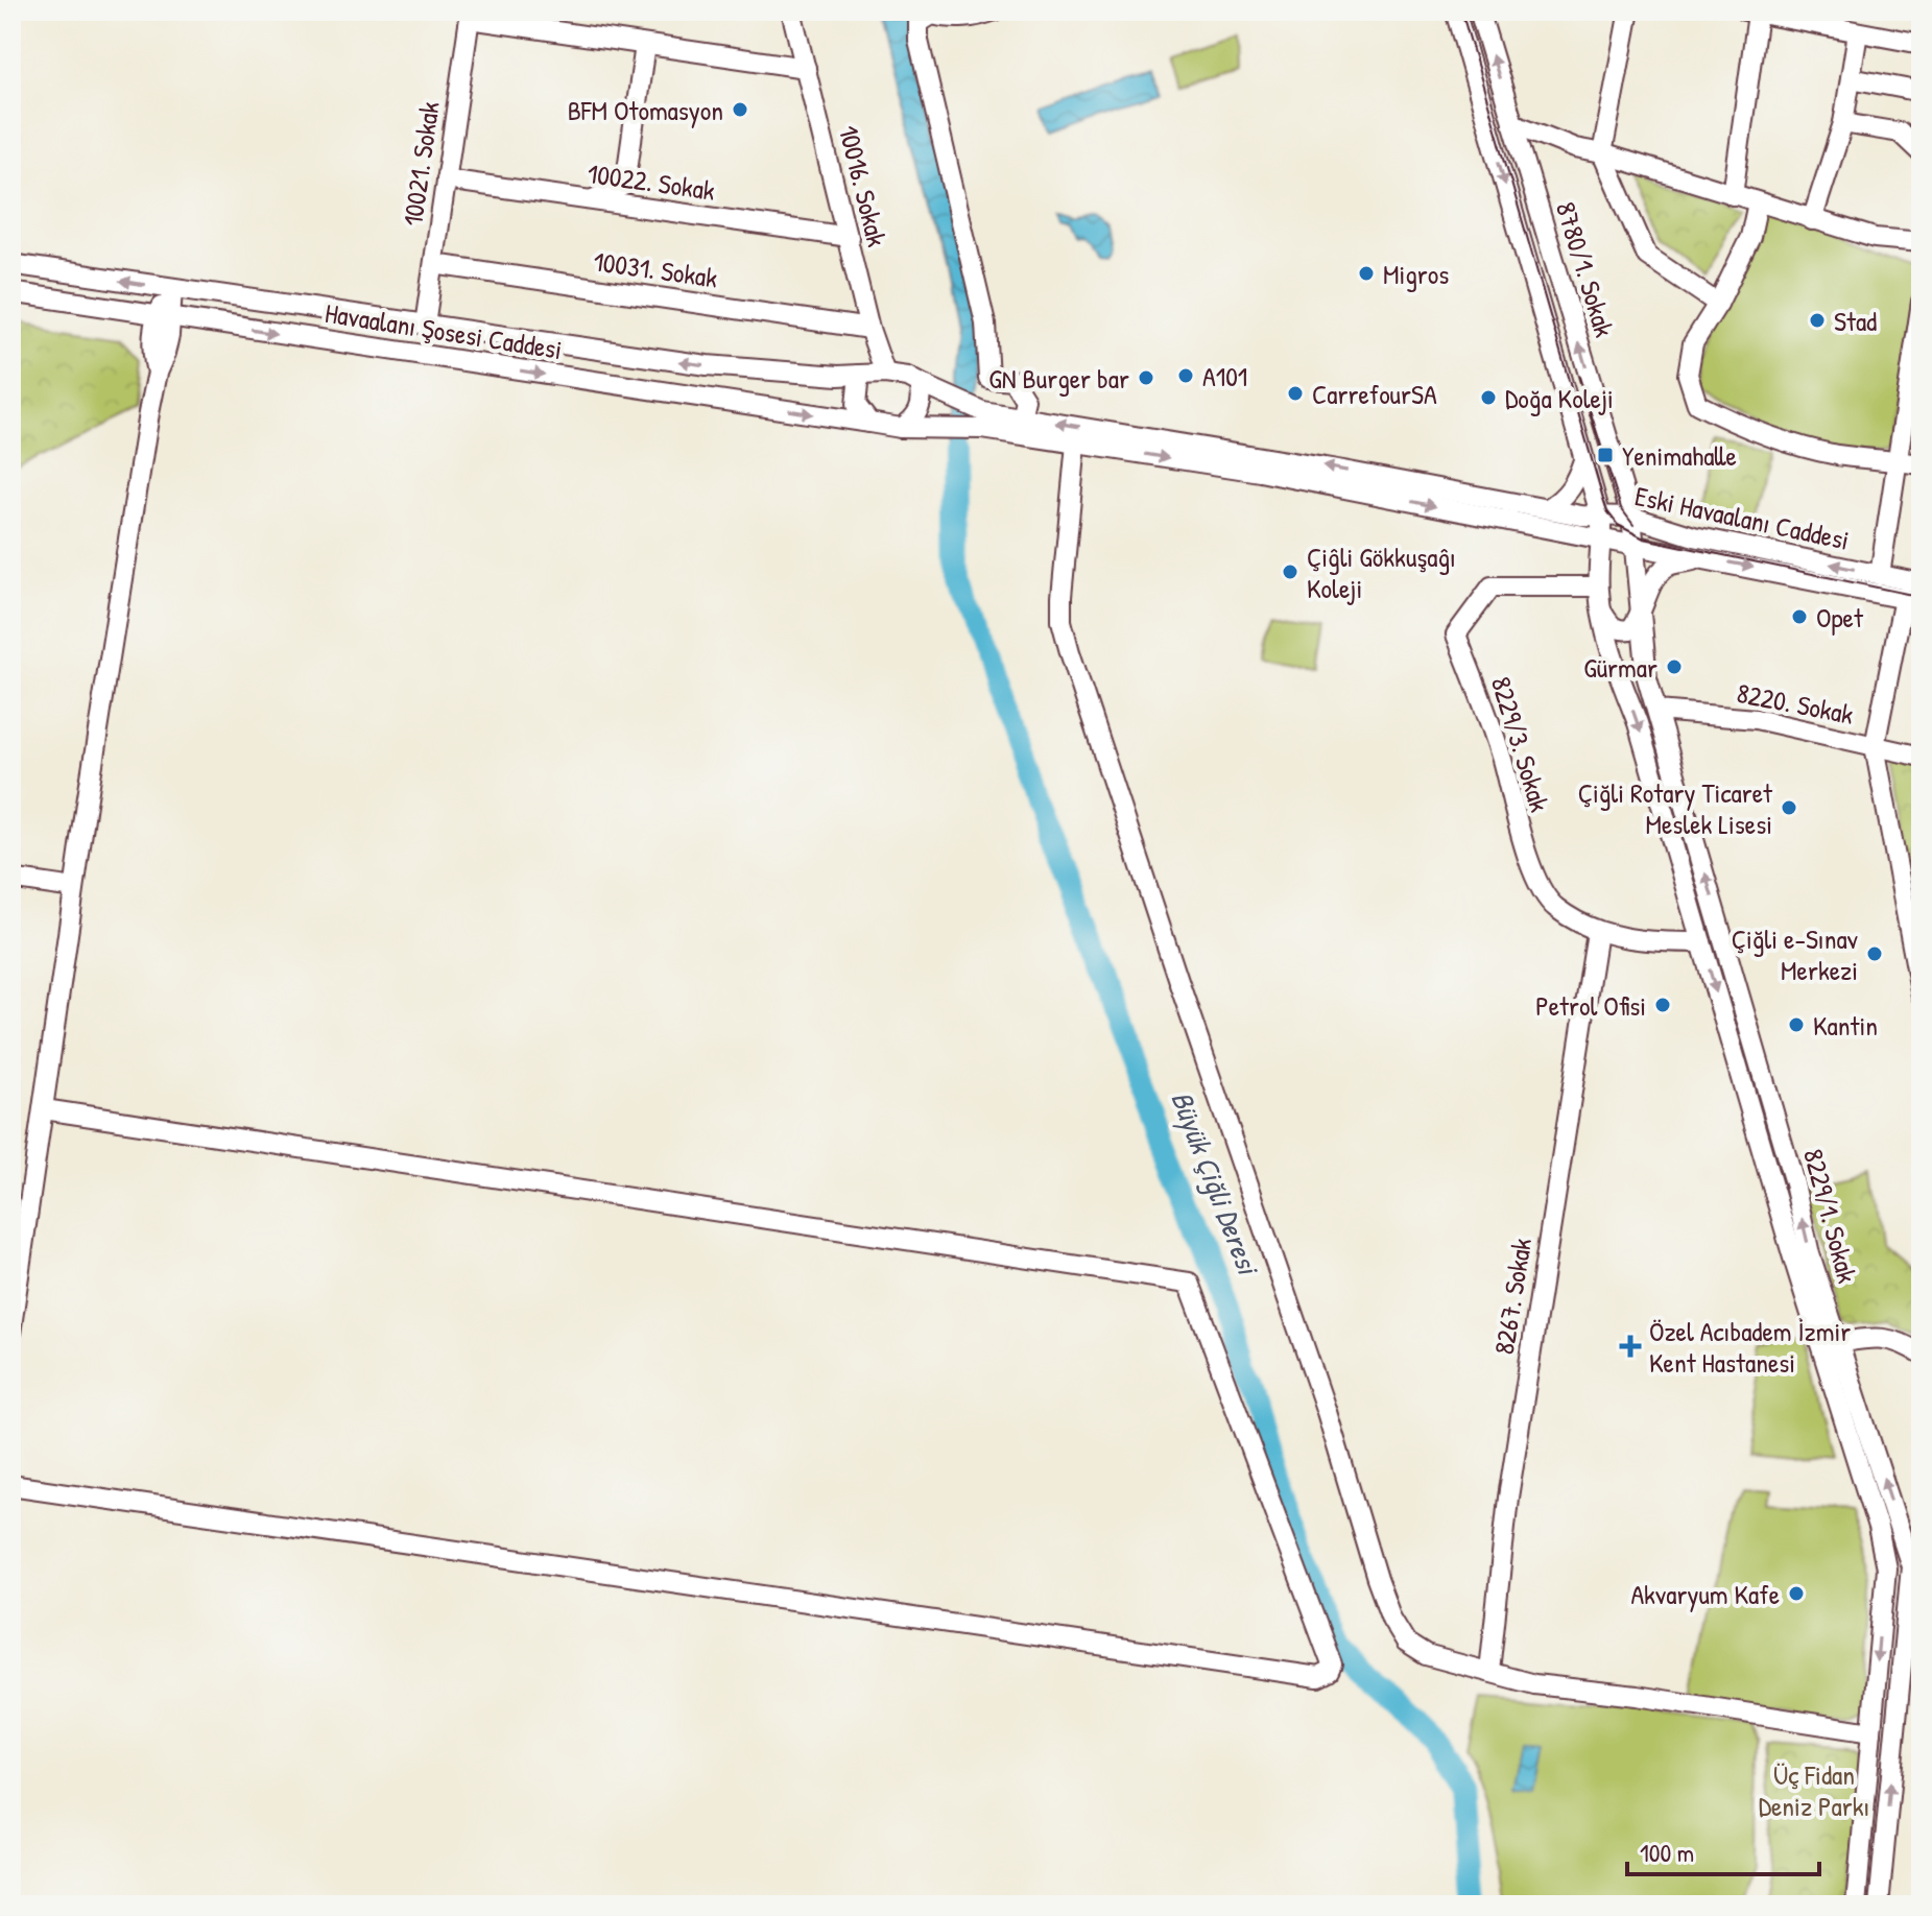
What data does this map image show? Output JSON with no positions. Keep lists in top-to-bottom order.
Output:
{
  "streets": {
    "street": [
      "10021. Sokak",
      "10022. Sokak",
      "10016. Sokak",
      "10031. Sokak",
      "8780/1. Sokak",
      "Havaalanı Şosesi Caddesi",
      "Eski Havaalanı Caddesi",
      "8220. Sokak",
      "8229/3. Sokak",
      "8229/1. Sokak",
      "8267. Sokak"
    ]
  },
  "crossings": [
    ["10021. Sokak", "10022. Sokak"],
    ["10021. Sokak", "10031. Sokak"],
    ["10021. Sokak", "Havaalanı Şosesi Caddesi"],
    ["10022. Sokak", "10016. Sokak"],
    ["10016. Sokak", "10031. Sokak"],
    ["10016. Sokak", "Havaalanı Şosesi Caddesi"],
    ["8780/1. Sokak", "Eski Havaalanı Caddesi"],
    ["8780/1. Sokak", "8229/1. Sokak"],
    ["Eski Havaalanı Caddesi", "8229/1. Sokak"],
    ["8220. Sokak", "8229/1. Sokak"],
    ["8229/3. Sokak", "8229/1. Sokak"],
    ["8229/3. Sokak", "8267. Sokak"]
  ],
  "one_way": ["8780/1. Sokak"],
  "water": ["Büyük Çiğli Deresi"],
  "parks": ["Üç Fidan Deniz Parkı"],
  "places": {
    "other": [
      "BFM Otomasyon",
      "Migros",
      "Stad",
      "A101",
      "GN Burger bar",
      "CarrefourSA",
      "Doğa Koleji",
      "Çiĝli Gökkuşaĝı Koleji",
      "Opet",
      "Gürmar",
      "Çiğli Rotary Ticaret Meslek Lisesi",
      "Çiğli e-Sınav Merkezi",
      "Petrol Ofisi",
      "Kantin",
      "Akvaryum Kafe"
    ],
    "transit": ["Yenimahalle"],
    "health": ["Özel Acıbadem İzmir Kent Hastanesi"]
  },
  "scale_bar": "100 m"
}
